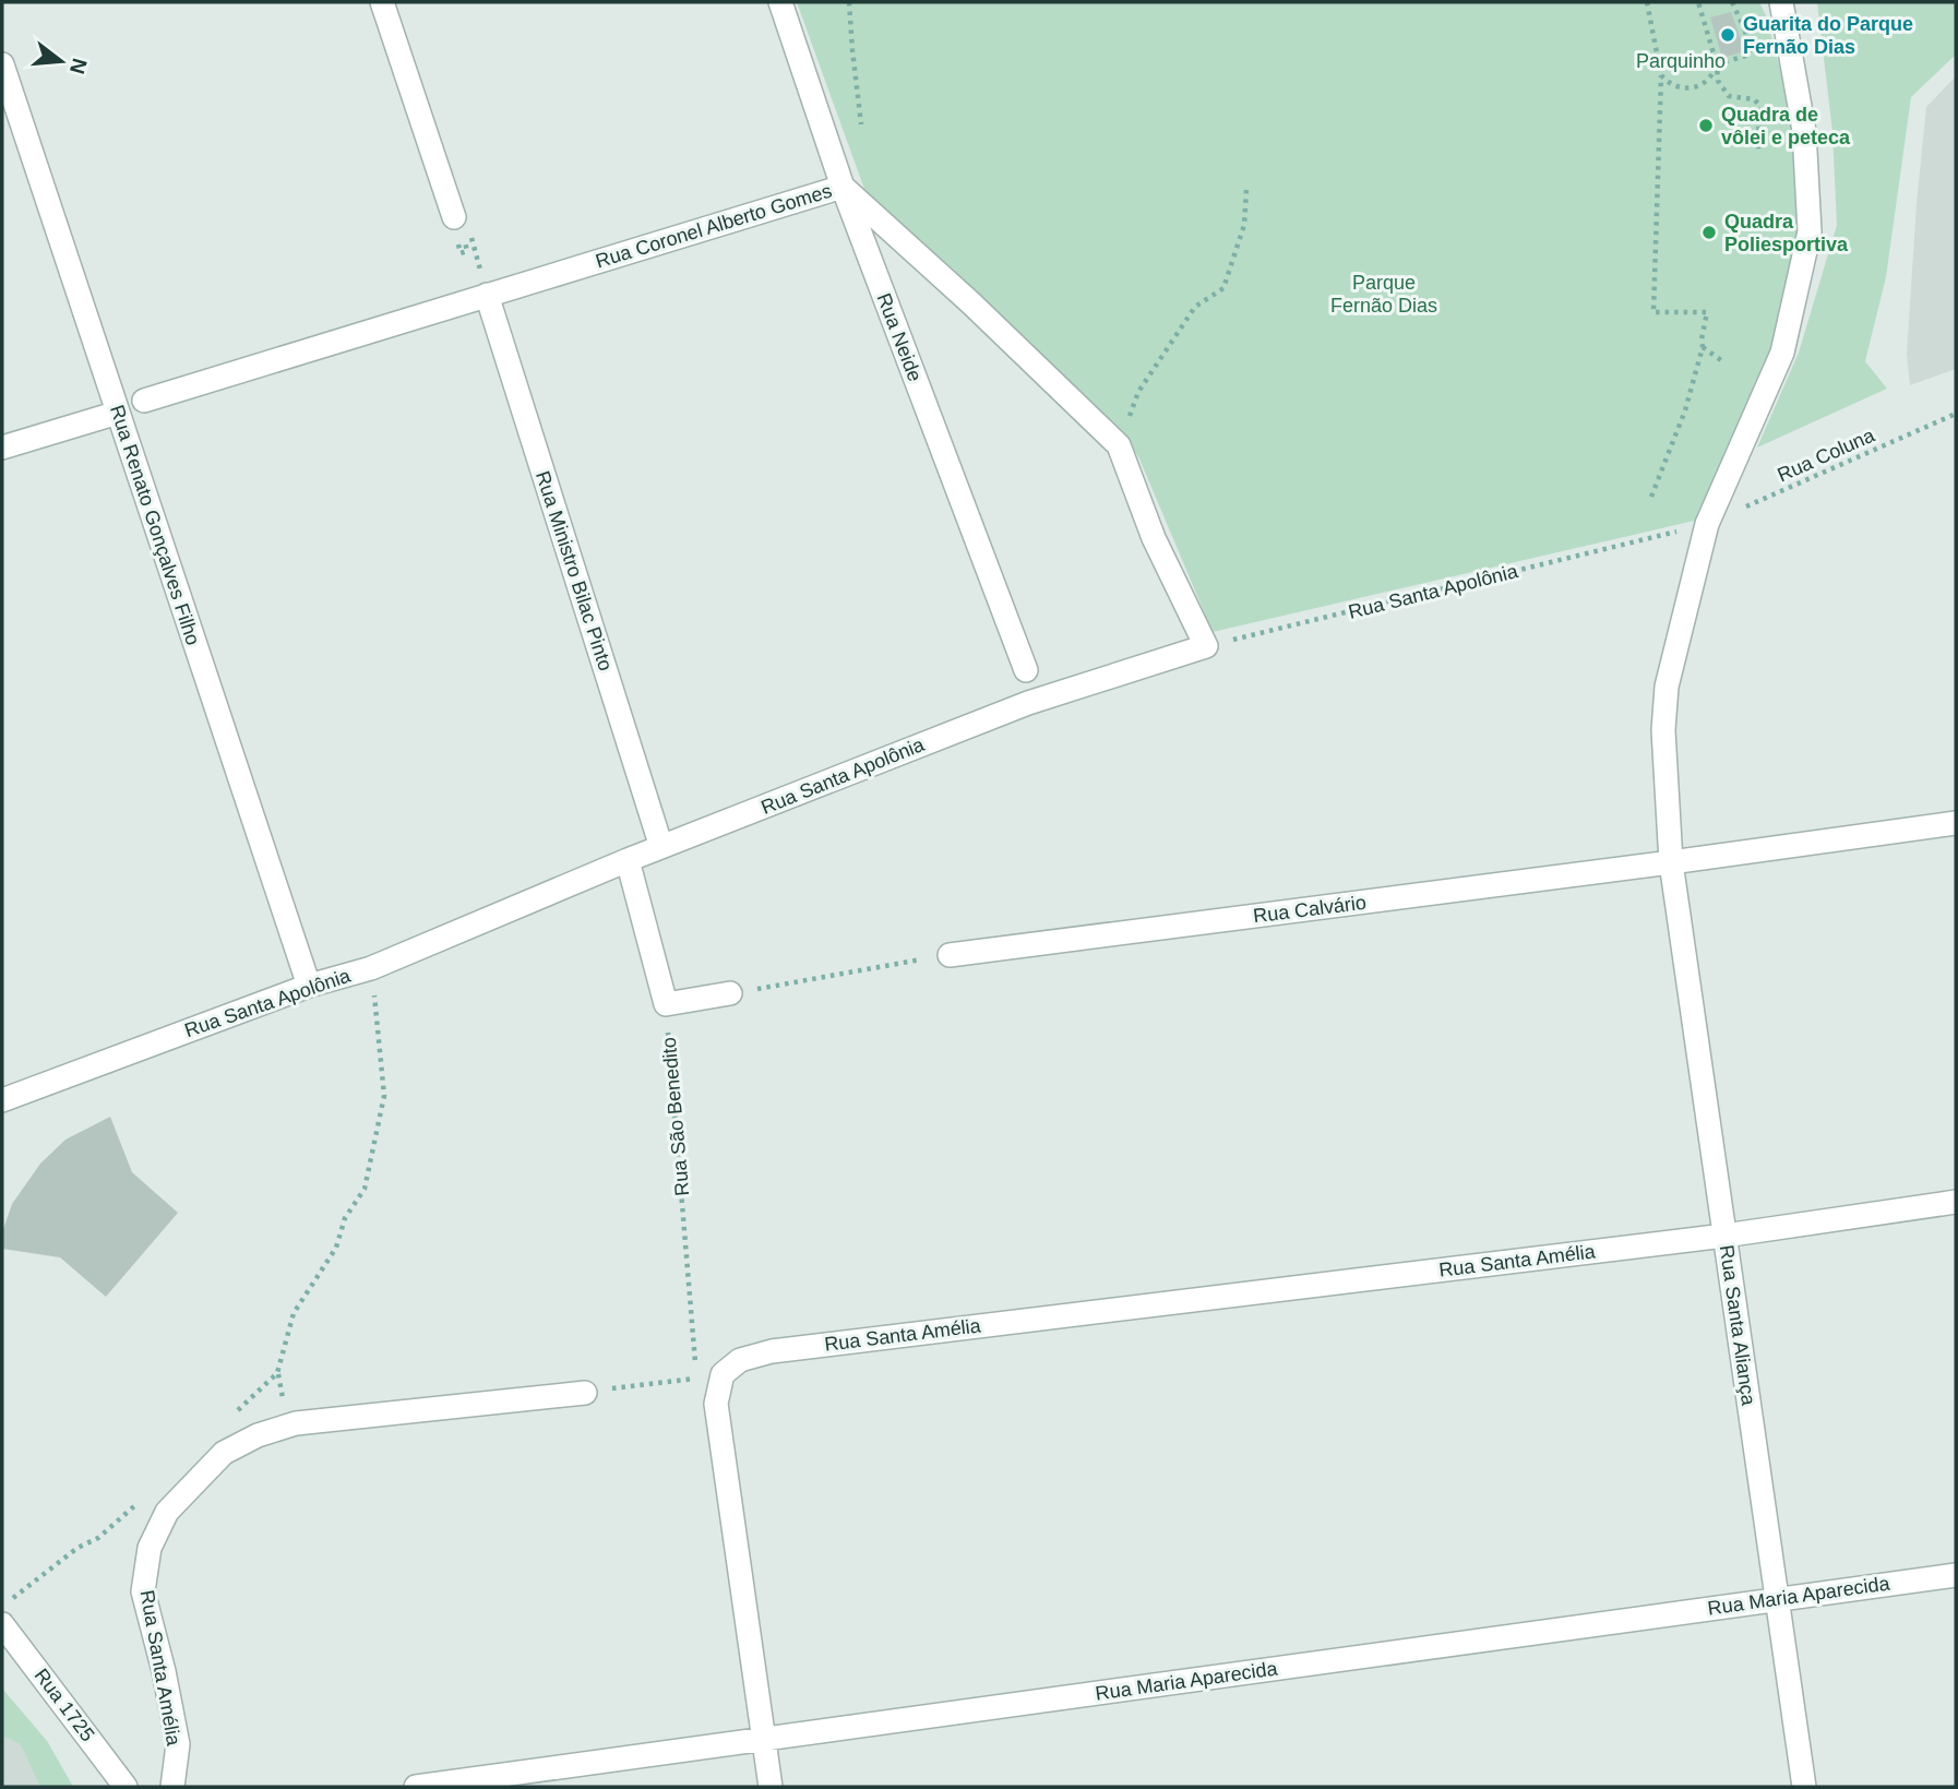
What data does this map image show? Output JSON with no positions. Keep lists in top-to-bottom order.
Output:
{
  "streets": {
    "street": [
      "Rua Coronel Alberto Gomes",
      "Rua Neide",
      "Rua Renato Gonçalves Filho",
      "Rua Ministro Bilac Pinto",
      "Rua Santa Apolônia",
      "Rua Calvário",
      "Rua Santa Amélia",
      "Rua Santa Aliança",
      "Rua Maria Aparecida",
      "Rua 1725"
    ],
    "path": ["Rua Coluna", "Rua São Benedito"]
  },
  "crossings": [
    ["Rua Coronel Alberto Gomes", "Rua Neide"],
    ["Rua Coronel Alberto Gomes", "Rua Ministro Bilac Pinto"],
    ["Rua Coronel Alberto Gomes", "Rua Santa Apolônia"],
    ["Rua Coluna", "Rua Santa Apolônia"],
    ["Rua Coluna", "Rua Santa Aliança"],
    ["Rua Renato Gonçalves Filho", "Rua Santa Apolônia"],
    ["Rua Ministro Bilac Pinto", "Rua Santa Apolônia"],
    ["Rua Santa Apolônia", "Rua Santa Aliança"],
    ["Rua Calvário", "Rua Santa Aliança"],
    ["Rua Santa Amélia", "Rua Santa Aliança"],
    ["Rua Santa Aliança", "Rua Maria Aparecida"]
  ],
  "parks": ["Parquinho", "Parque Fernão Dias"],
  "places": ["Guarita do Parque Fernão Dias", "Quadra de vôlei e peteca", "Quadra Poliesportiva"],
  "north": "right"
}
